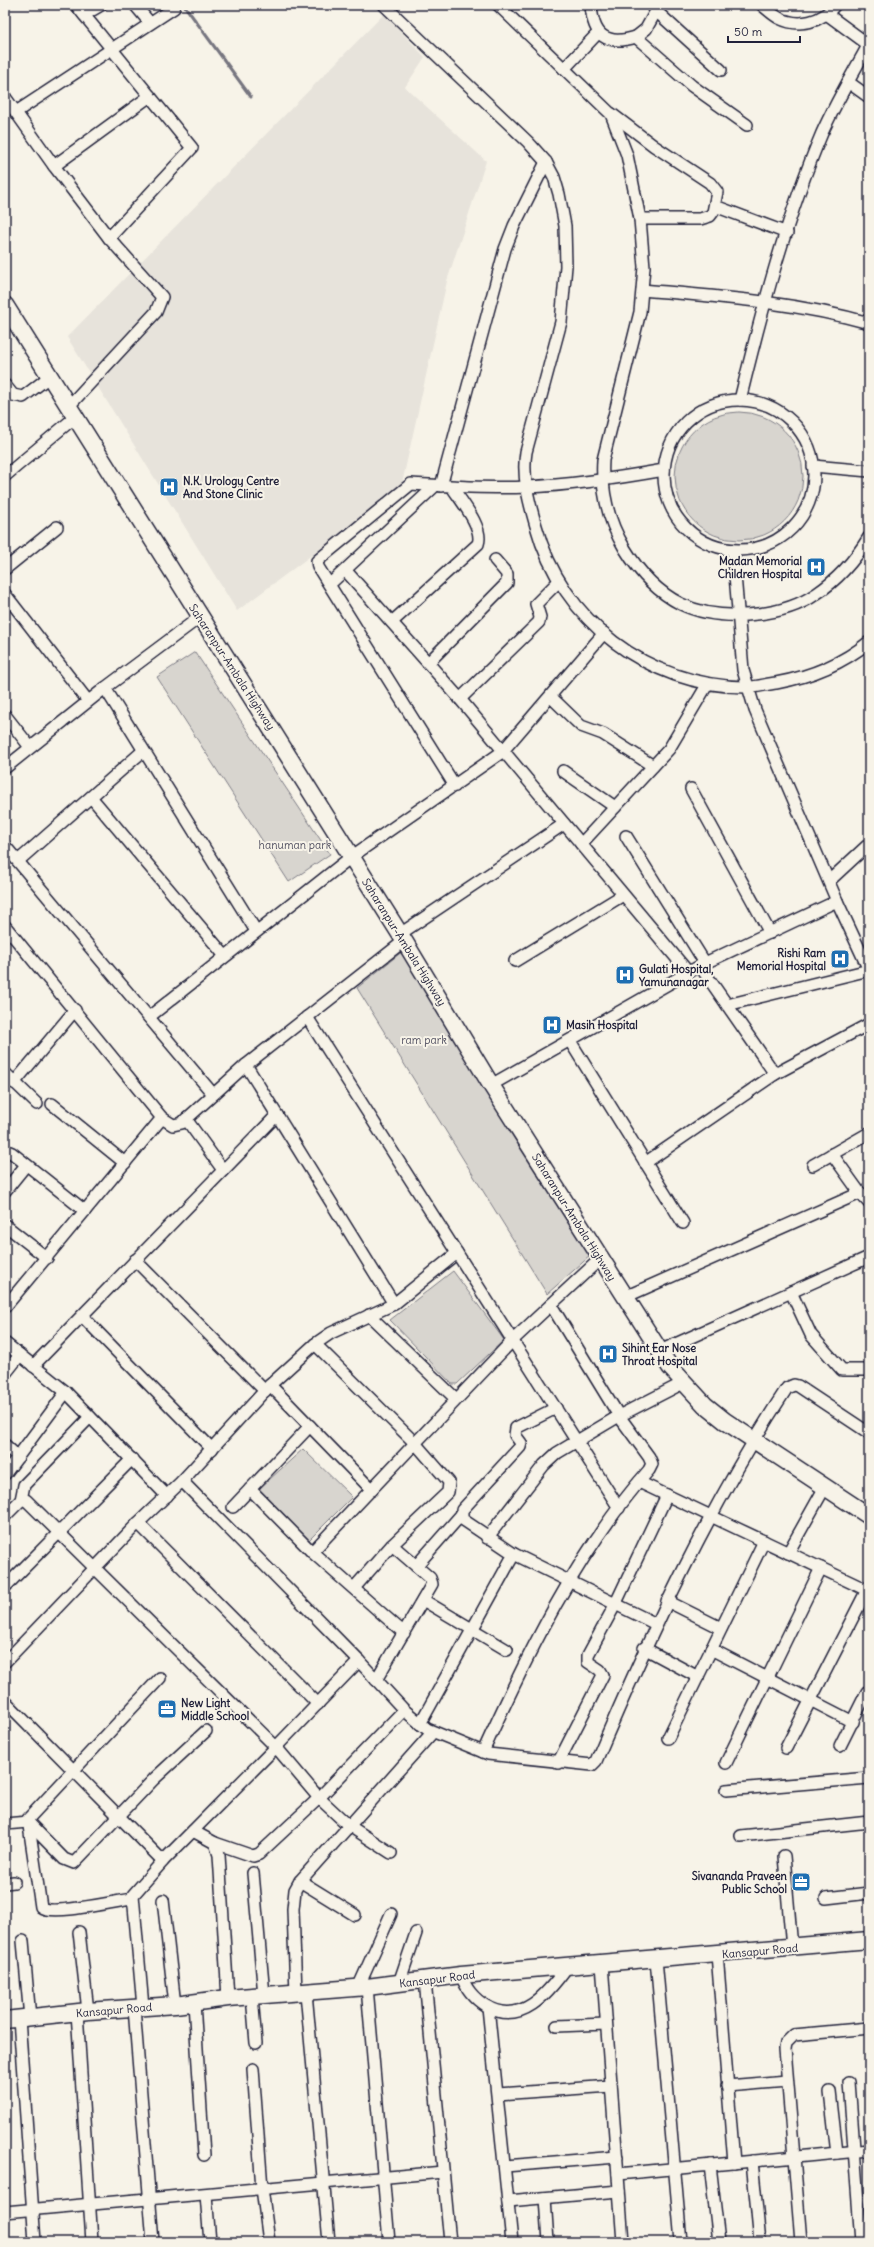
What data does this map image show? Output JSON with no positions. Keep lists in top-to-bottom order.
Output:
{
  "streets": {
    "main road": ["Saharanpur-Ambala Highway", "Kansapur Road"]
  },
  "parks": ["hanuman park", "ram park"],
  "places": {
    "hospital": [
      "N.K. Urology Centre And Stone Clinic",
      "Madan Memorial Children Hospital",
      "Rishi Ram Memorial Hospital",
      "Gulati Hospital, Yamunanagar",
      "Masih Hospital",
      "Sihint Ear Nose Throat Hospital"
    ],
    "office": ["New Light Middle School", "Sivananda Praveen Public School"]
  },
  "scale_bar": "50 m"
}
